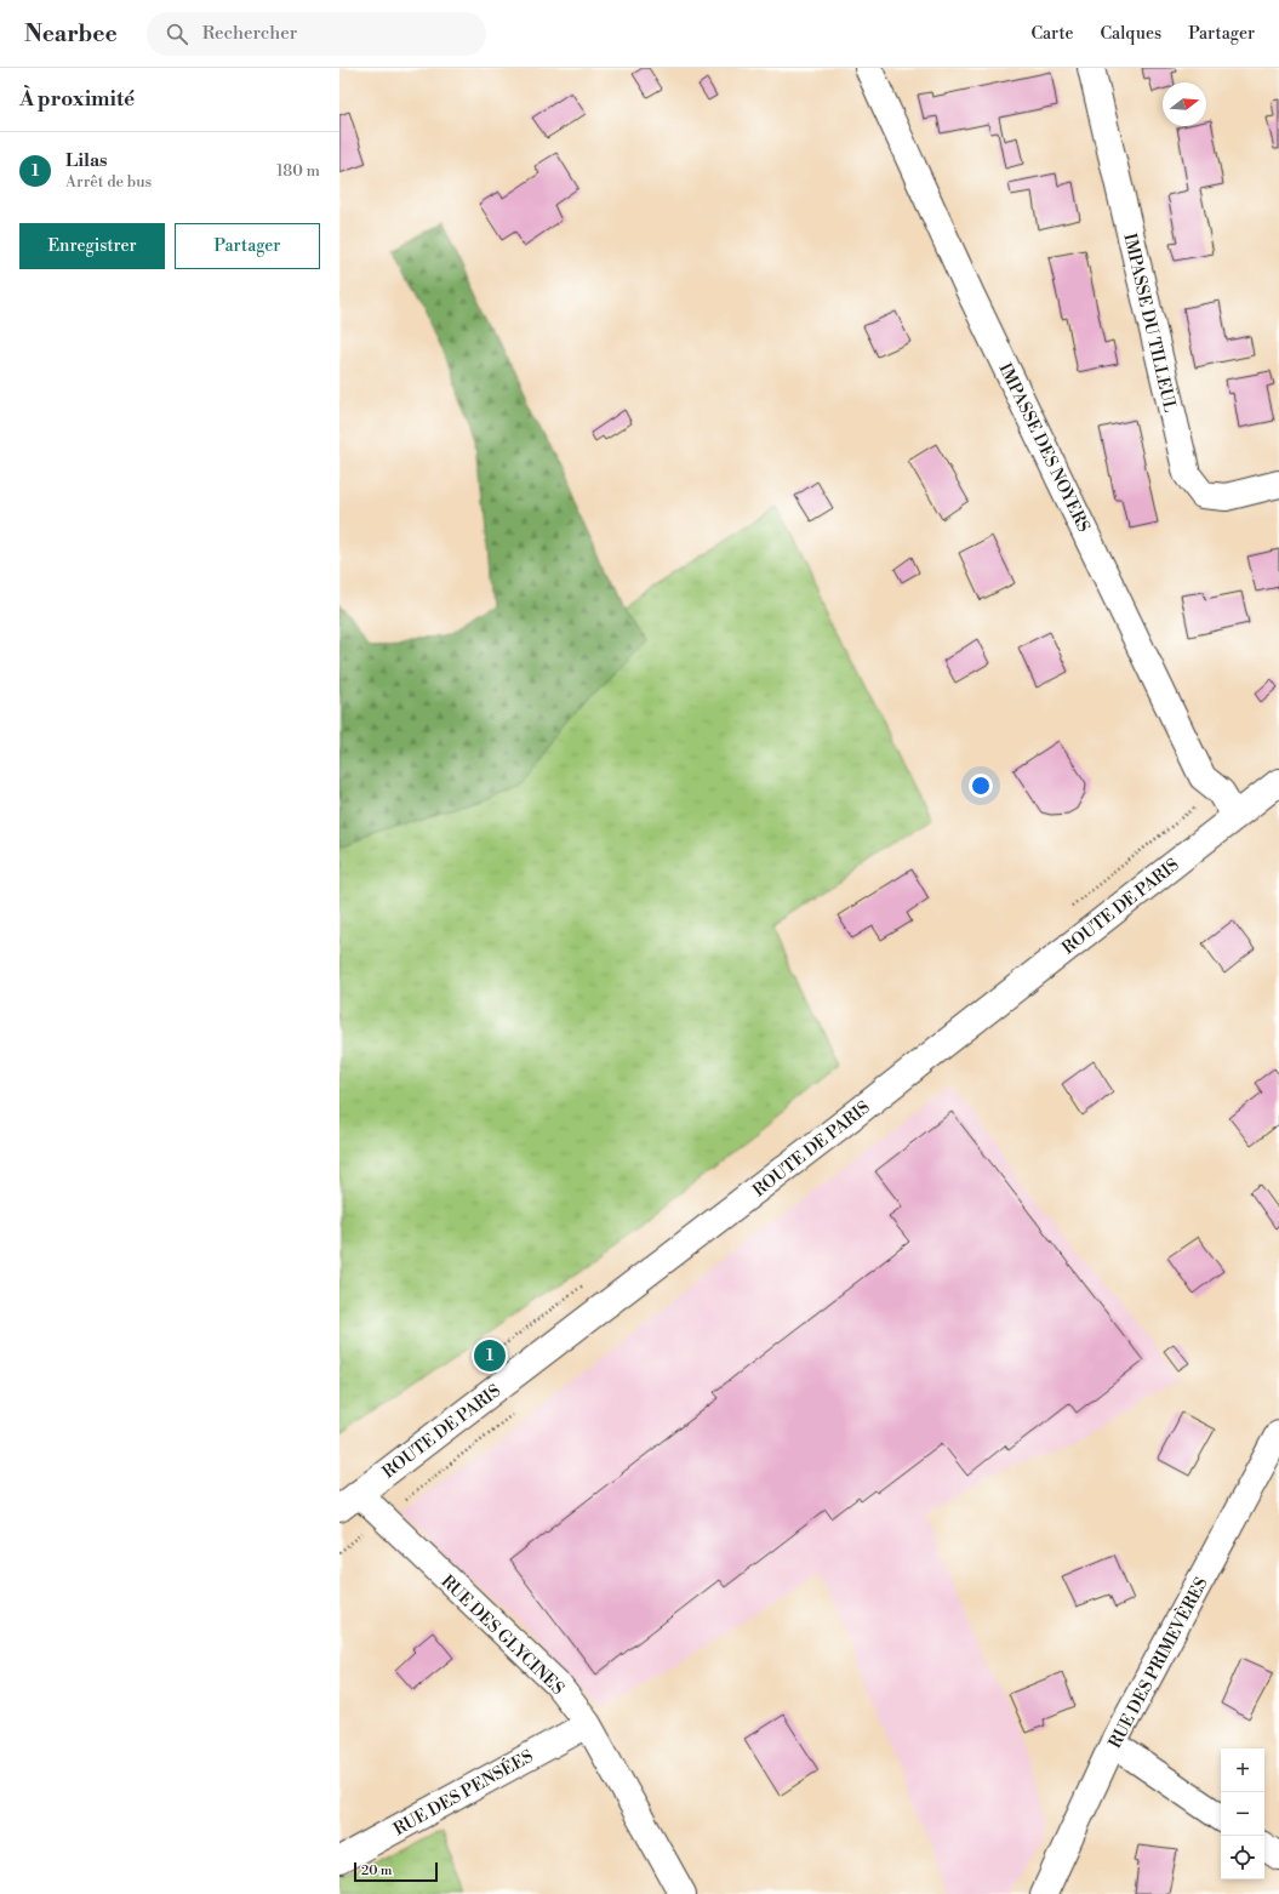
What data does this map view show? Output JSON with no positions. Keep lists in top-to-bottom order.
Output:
{
  "streets": {
    "street": [
      "IMPASSE DU TILLEUL",
      "IMPASSE DES NOYERS",
      "ROUTE DE PARIS",
      "RUE DES GLYCINES",
      "RUE DES PRIMEVÈRES",
      "RUE DES PENSÉES"
    ]
  },
  "crossings": [
    ["IMPASSE DES NOYERS", "ROUTE DE PARIS"],
    ["ROUTE DE PARIS", "RUE DES GLYCINES"],
    ["RUE DES GLYCINES", "RUE DES PENSÉES"]
  ],
  "scale_bar": "20 m",
  "north": "right",
  "page": {
    "header": "Nearbee",
    "search": "Rechercher",
    "nav": ["Carte", "Calques", "Partager"],
    "heading": "À proximité",
    "list": [
      {
        "mark": "1",
        "name": "Lilas",
        "note": "Arrêt de bus",
        "value": "180 m"
      }
    ],
    "buttons": ["Enregistrer", "Partager"],
    "pins": "1",
    "map_buttons": ["+", "−"],
    "scale": "20 m"
  }
}
